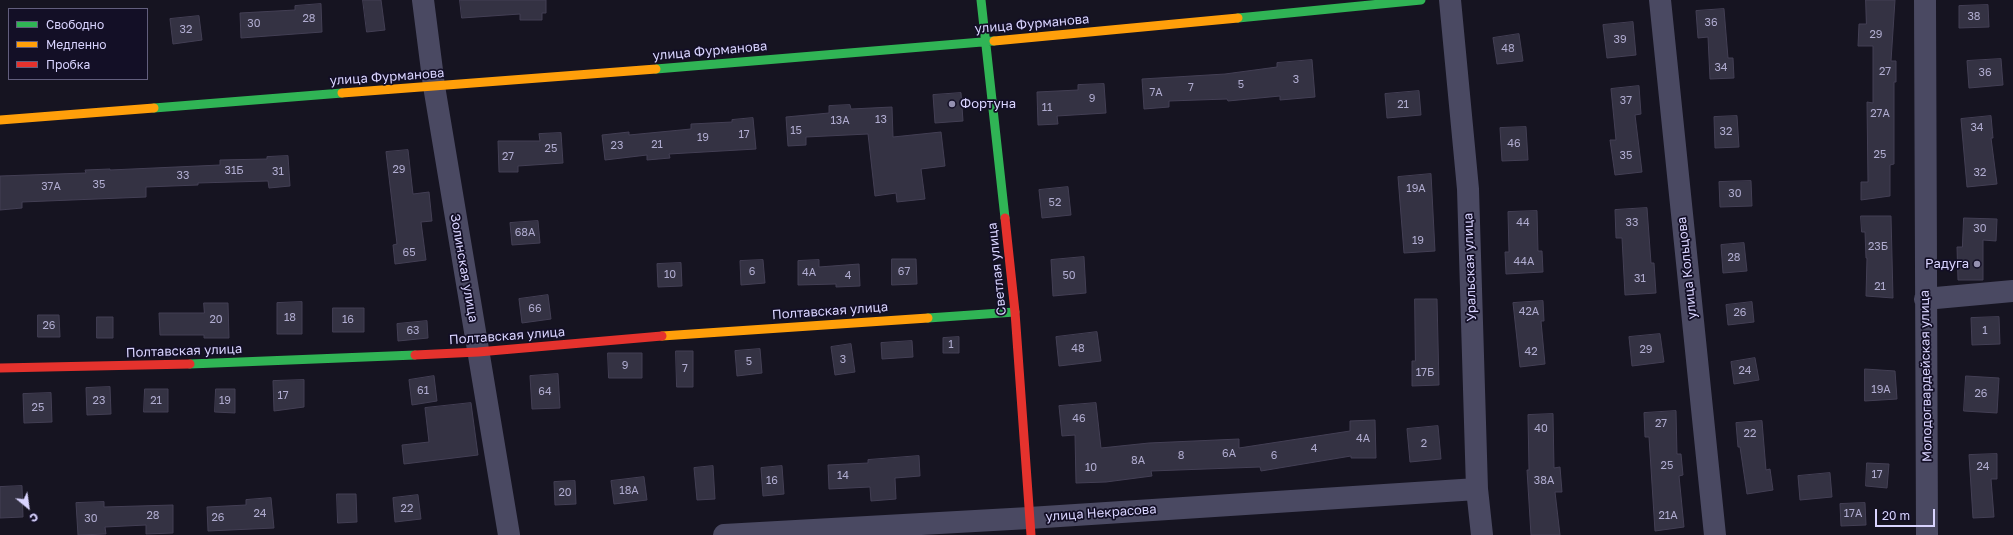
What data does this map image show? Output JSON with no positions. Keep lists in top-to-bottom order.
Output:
{
  "streets": {
    "street": [
      "улица Фурманова",
      "Уральская улица",
      "Золинская улица",
      "улица Кольцова",
      "Светлая улица",
      "Полтавская улица",
      "Молодогвардейская улица",
      "улица Некрасова"
    ]
  },
  "crossings": [
    ["улица Фурманова", "Золинская улица"],
    ["улица Фурманова", "Светлая улица"],
    ["Уральская улица", "улица Некрасова"],
    ["Золинская улица", "Полтавская улица"],
    ["Светлая улица", "Полтавская улица"],
    ["Светлая улица", "улица Некрасова"]
  ],
  "places": ["Фортуна", "Радуга"],
  "house_numbers": [
    "38",
    "28",
    "36",
    "30",
    "32",
    "29",
    "39",
    "48",
    "34",
    "27",
    "36",
    "3",
    "5",
    "7",
    "7А",
    "9",
    "37",
    "21",
    "11",
    "27А",
    "13",
    "13А",
    "34",
    "15",
    "32",
    "17",
    "19",
    "46",
    "21",
    "23",
    "25",
    "25",
    "35",
    "27",
    "29",
    "31Б",
    "31",
    "32",
    "33",
    "35",
    "37А",
    "19А",
    "30",
    "52",
    "44",
    "33",
    "30",
    "68А",
    "19",
    "23Б",
    "65",
    "28",
    "44А",
    "6",
    "67",
    "4А",
    "10",
    "4",
    "50",
    "31",
    "21",
    "66",
    "42А",
    "26",
    "18",
    "20",
    "16",
    "26",
    "63",
    "1",
    "1",
    "48",
    "29",
    "42",
    "3",
    "5",
    "9",
    "7",
    "24",
    "17Б",
    "19А",
    "61",
    "64",
    "26",
    "17",
    "23",
    "21",
    "19",
    "25",
    "46",
    "27",
    "40",
    "22",
    "4А",
    "2",
    "4",
    "6А",
    "8",
    "6",
    "8А",
    "25",
    "24",
    "10",
    "17",
    "14",
    "16",
    "38А",
    "18А",
    "20",
    "22",
    "24",
    "17А",
    "28",
    "21А",
    "26",
    "30"
  ],
  "legend": ["Свободно", "Медленно", "Пробка"],
  "scale_bar": "20 m",
  "north": "bottom right"
}
